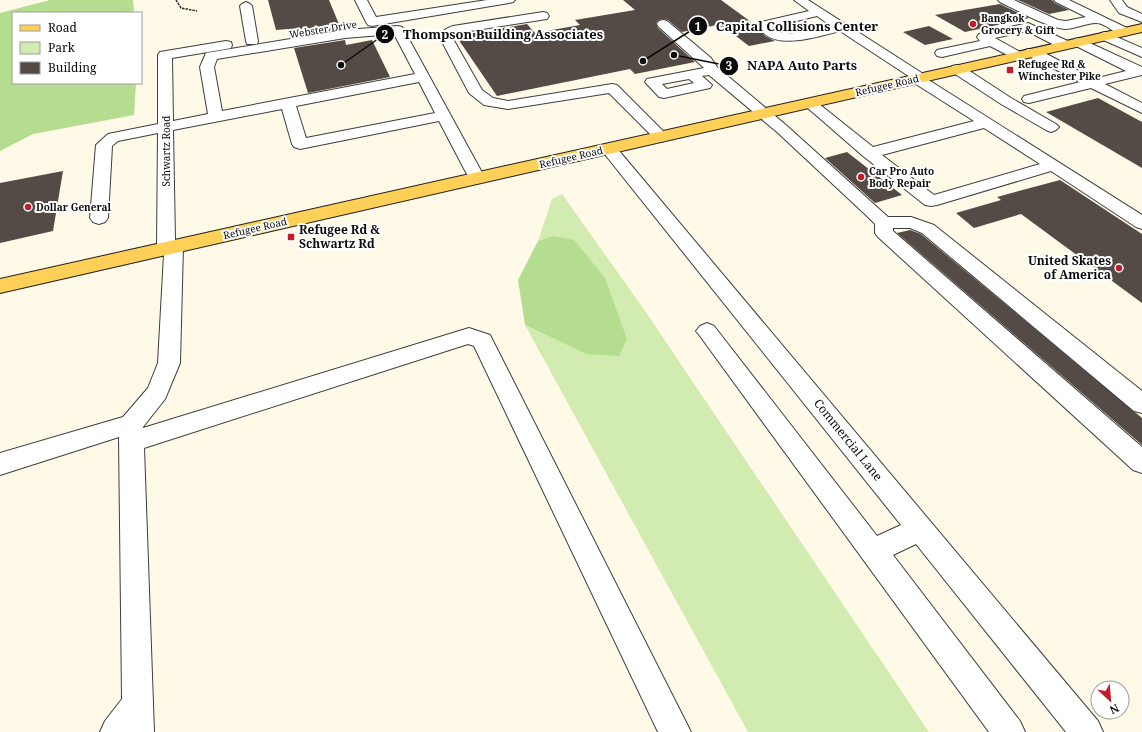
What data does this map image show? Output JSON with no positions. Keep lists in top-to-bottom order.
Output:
{
  "streets": {
    "main road": ["Refugee Road"],
    "street": ["Webster Drive", "Schwartz Road", "Commercial Lane"]
  },
  "crossings": [
    ["Webster Drive", "Schwartz Road"],
    ["Refugee Road", "Schwartz Road"],
    ["Refugee Road", "Commercial Lane"]
  ],
  "places": {
    "other": [
      "Bangkok Grocery & Gift",
      "NAPA Auto Parts",
      "Capital Collisions Center",
      "Thompson Building Associates",
      "Car Pro Auto Body Repair",
      "Dollar General",
      "United Skates of America"
    ],
    "transit": ["Refugee Rd & Winchester Pike", "Refugee Rd & Schwartz Rd"]
  },
  "legend": ["Road", "Park", "Building"],
  "north": "bottom right"
}
